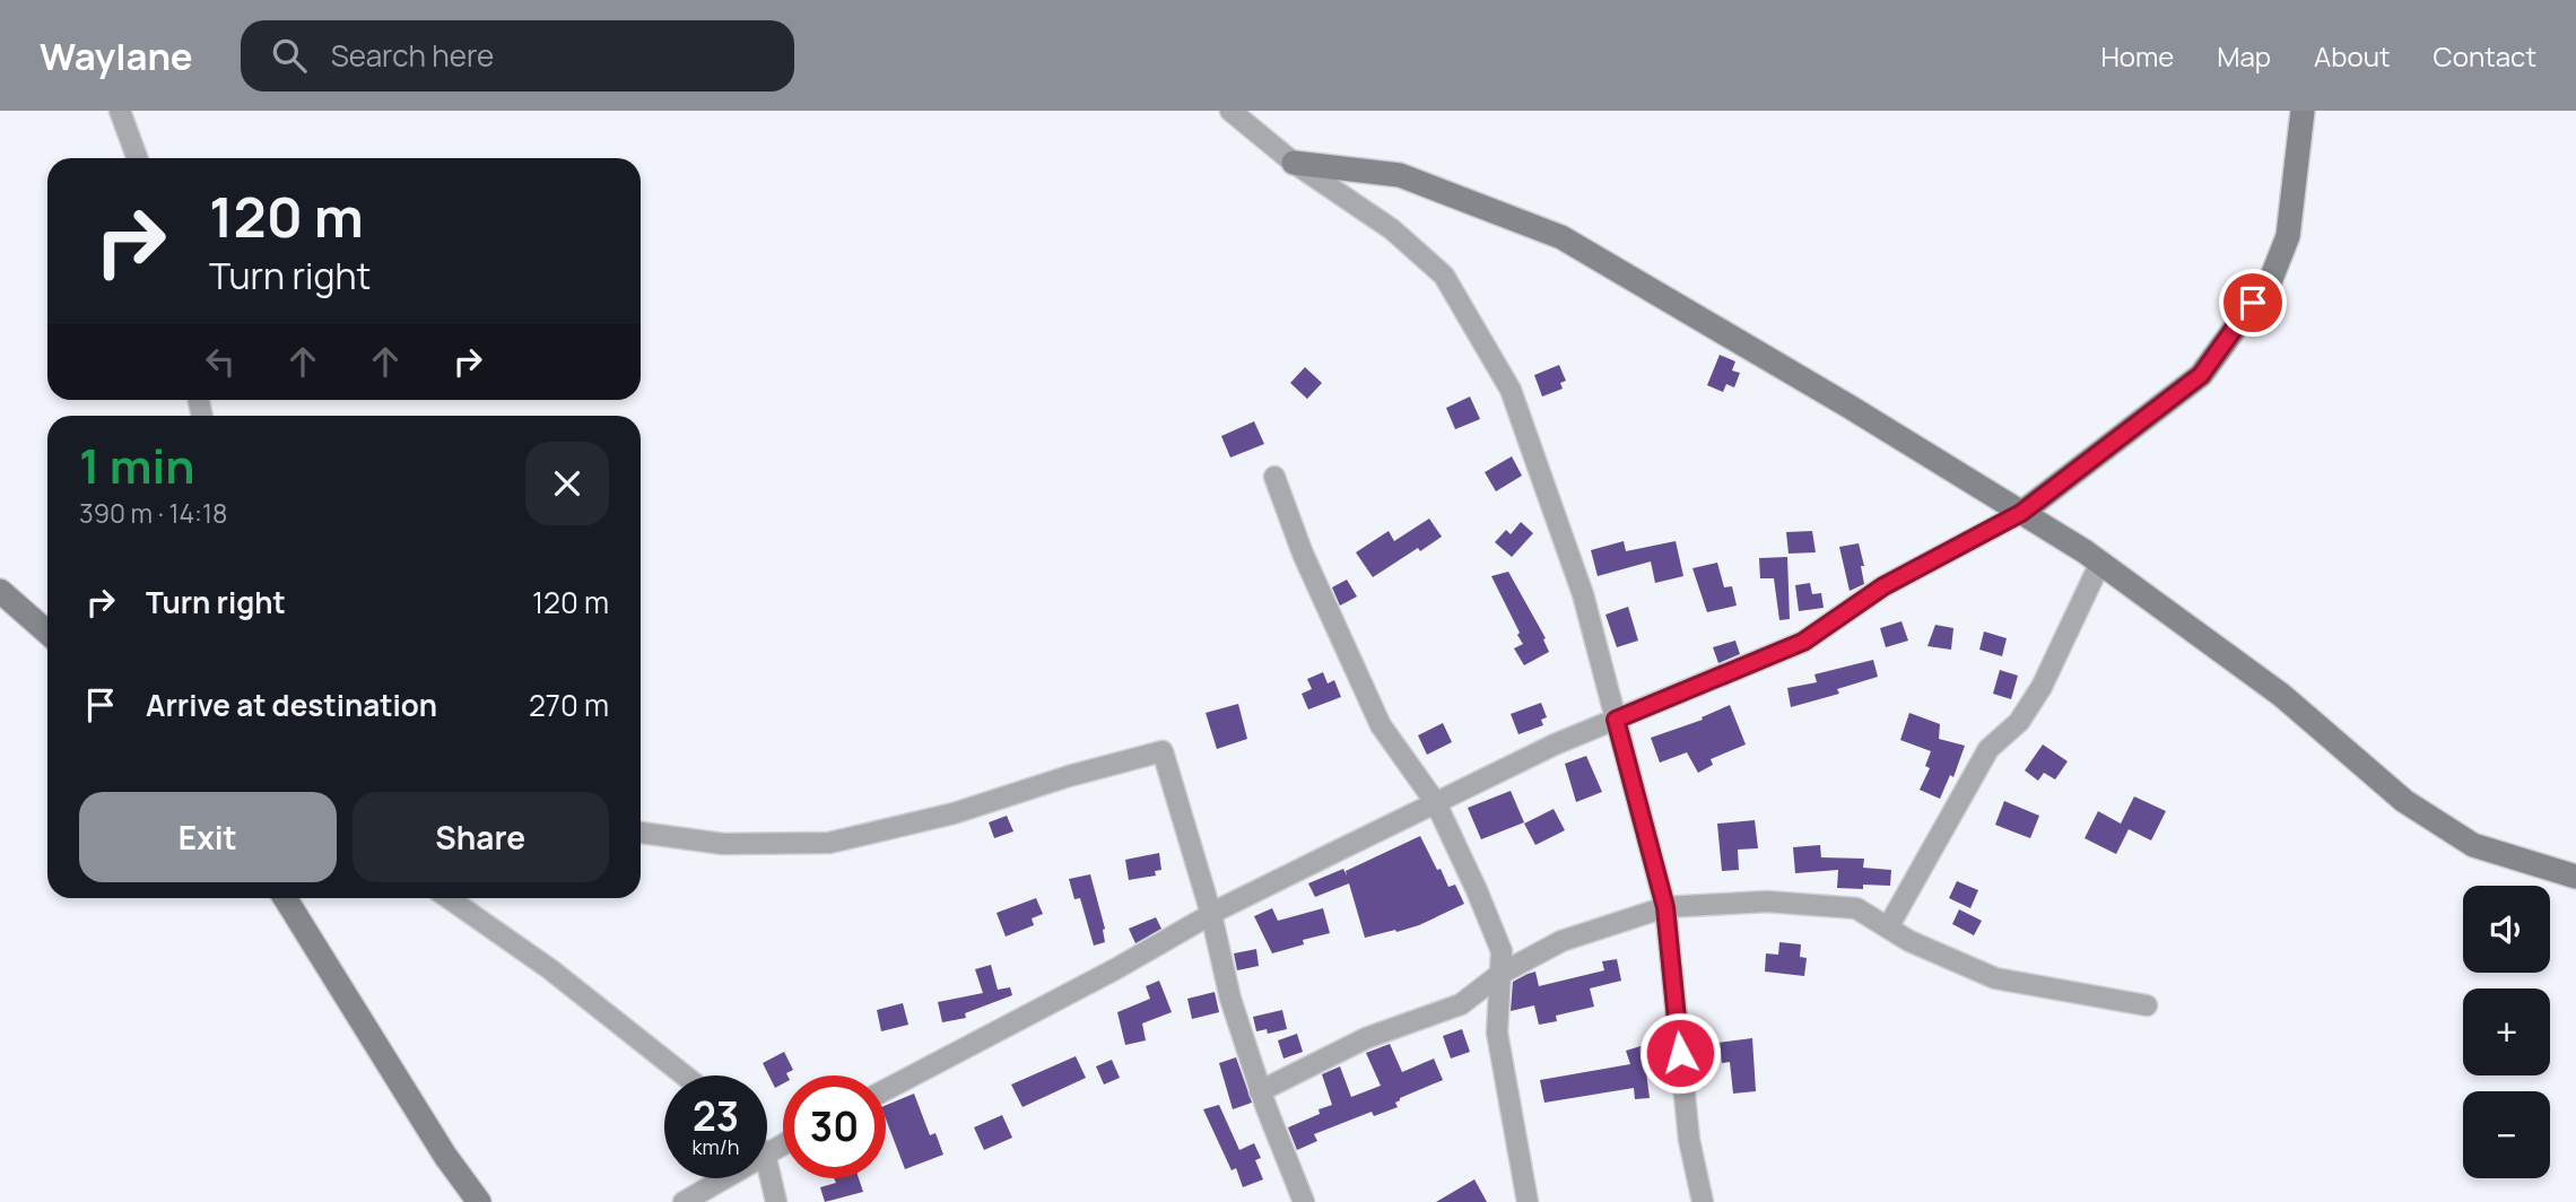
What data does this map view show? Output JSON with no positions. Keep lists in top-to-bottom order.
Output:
{
  "page": {
    "header": "Waylane",
    "search": "Search here",
    "nav": [
      "Home",
      "Map",
      "About",
      "Contact"
    ],
    "turn": ["120 m", "Turn right"],
    "heading": ["1 min", "390 m · 14:18"],
    "list": [
      {
        "name": "Turn right",
        "value": "120 m"
      },
      {
        "name": "Arrive at destination",
        "value": "270 m"
      }
    ],
    "buttons": ["Exit", "Share"],
    "map_buttons": ["+", "−"],
    "speed": "23 km/h",
    "limit": "30"
  }
}
